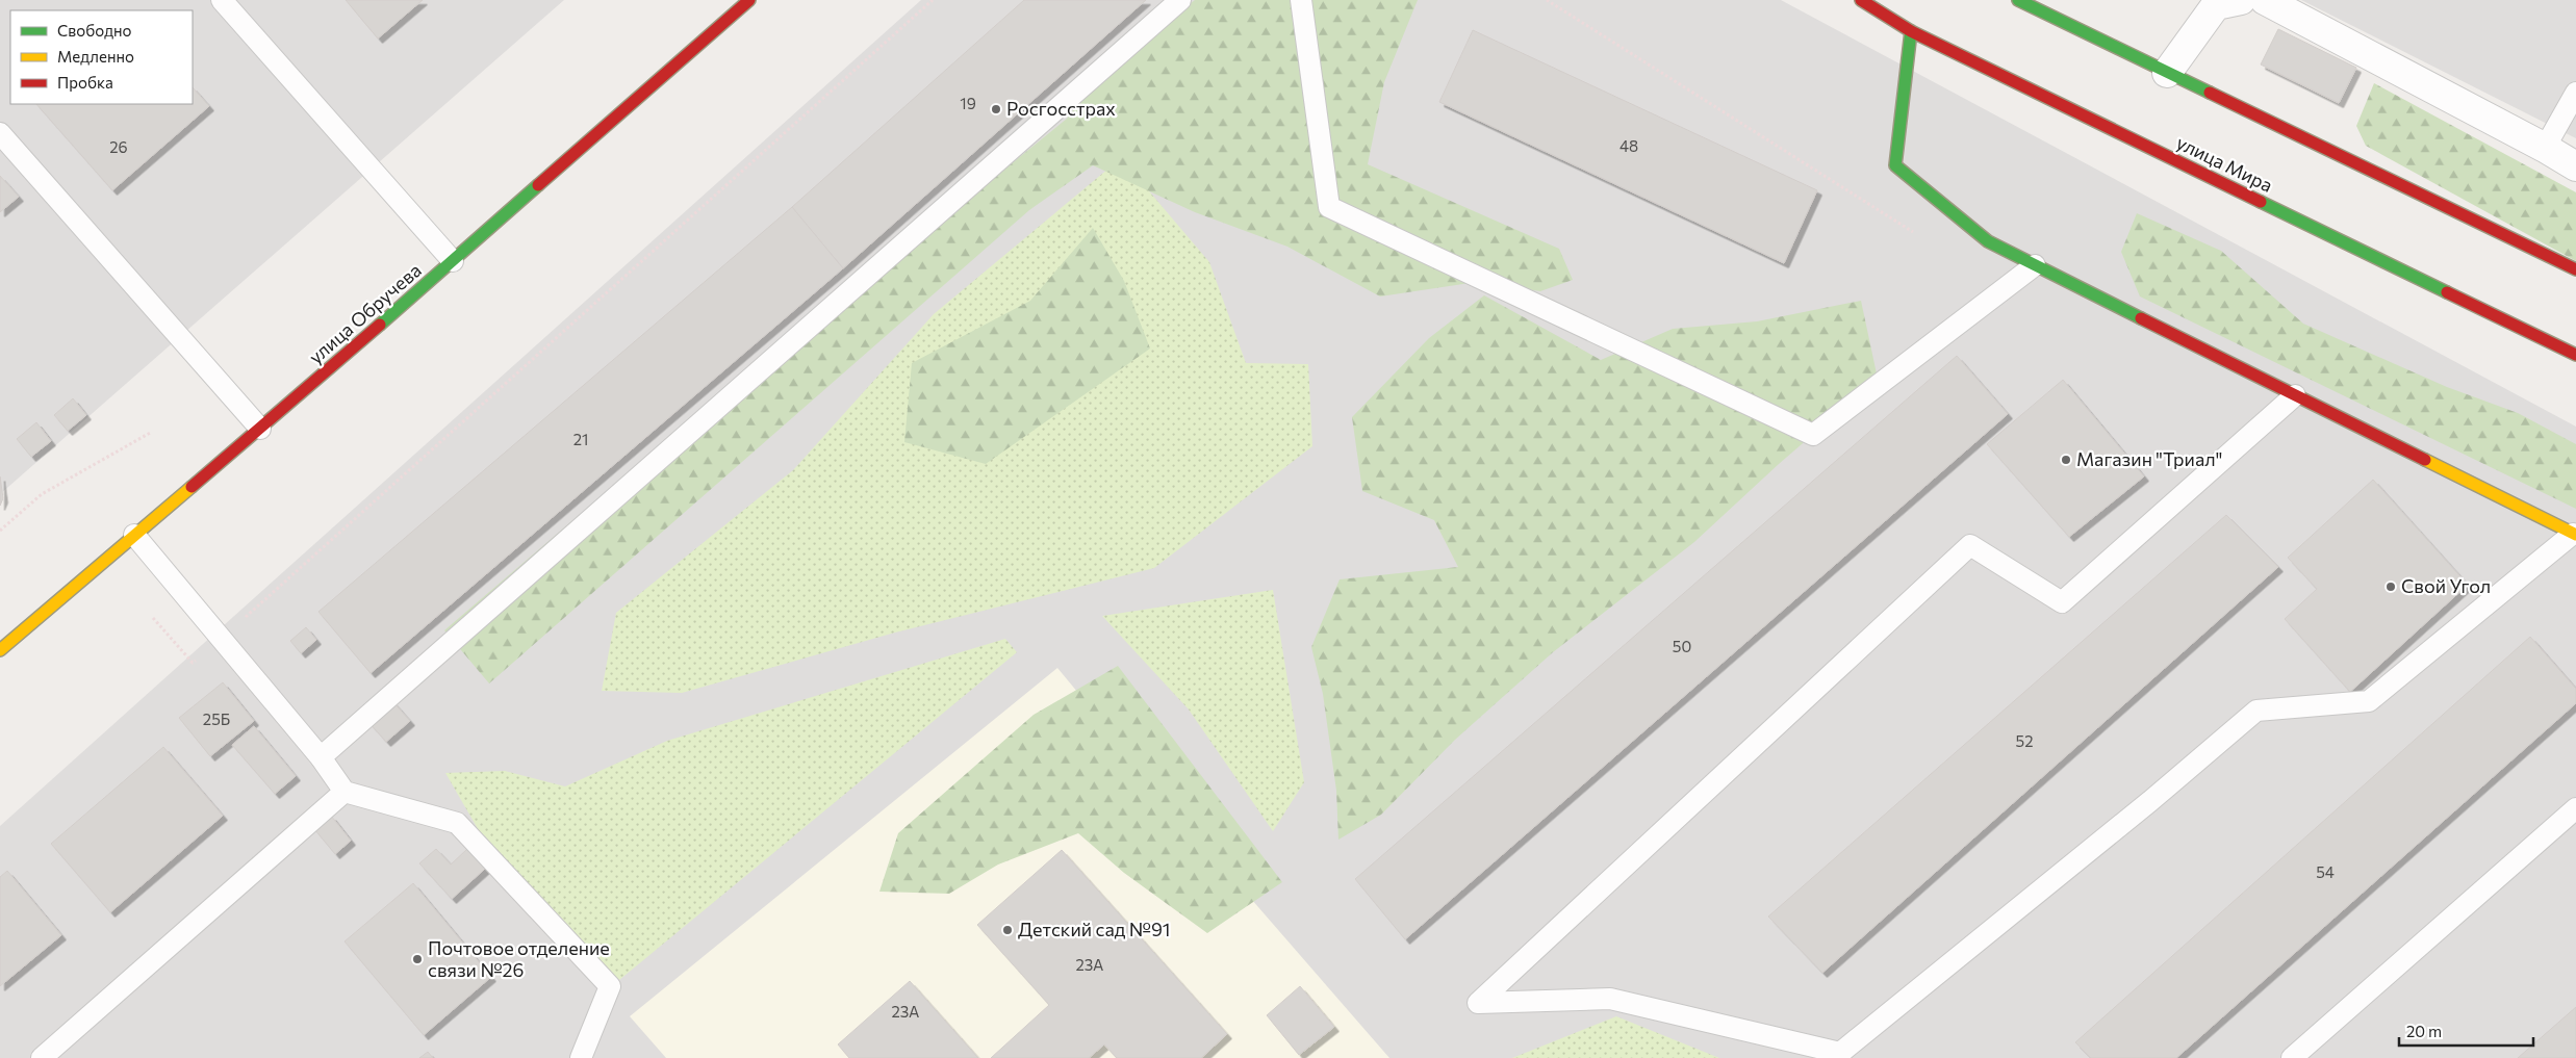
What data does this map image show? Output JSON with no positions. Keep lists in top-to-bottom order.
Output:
{
  "streets": {
    "main road": ["улица Мира", "улица Обручева"]
  },
  "places": [
    "Росгосстрах",
    "Магазин \"Триал\"",
    "Свой Угол",
    "Детский сад №91",
    "Почтовое отделение связи №26"
  ],
  "house_numbers": [
    "19",
    "48",
    "26",
    "21",
    "50",
    "25Б",
    "52",
    "54",
    "23А",
    "23А"
  ],
  "legend": ["Свободно", "Медленно", "Пробка"],
  "scale_bar": "20 m"
}
